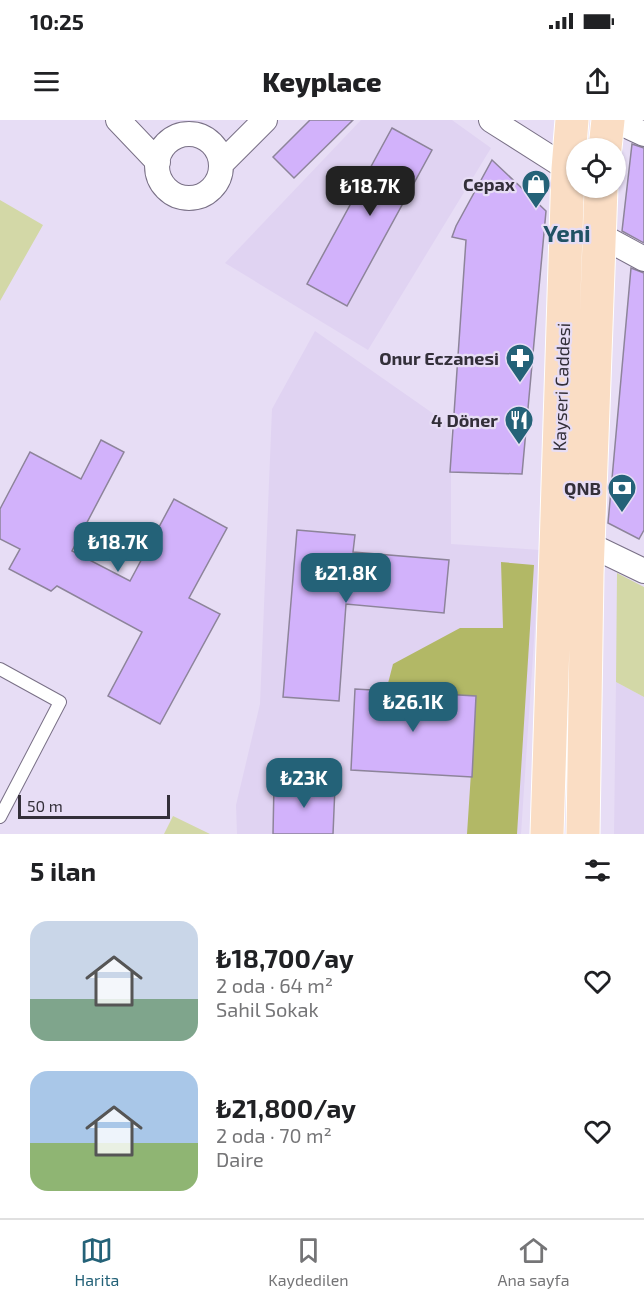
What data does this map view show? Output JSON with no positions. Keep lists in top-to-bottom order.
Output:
{
  "streets": {
    "main road": ["Kayseri Caddesi"]
  },
  "districts": ["Yeni"],
  "places": {
    "shop": ["Cepax"],
    "pharmacy": ["Onur Eczanesi"],
    "restaurant": ["4 Döner"],
    "bank": ["QNB"]
  },
  "scale_bar": "50 m",
  "page": {
    "status": "10:25",
    "header": "Keyplace",
    "price": [
      "₺18.7K",
      "₺18.7K",
      "₺21.8K",
      "₺26.1K",
      "₺23K"
    ],
    "scale": "50 m",
    "heading": "5 ilan",
    "list": [
      {
        "name": "₺18,700/ay",
        "note": "2 oda · 64 m² · Sahil Sokak"
      },
      {
        "name": "₺21,800/ay",
        "note": "2 oda · 70 m² · Daire"
      }
    ],
    "tabs": ["Harita", "Kaydedilen", "Ana sayfa"]
  }
}
